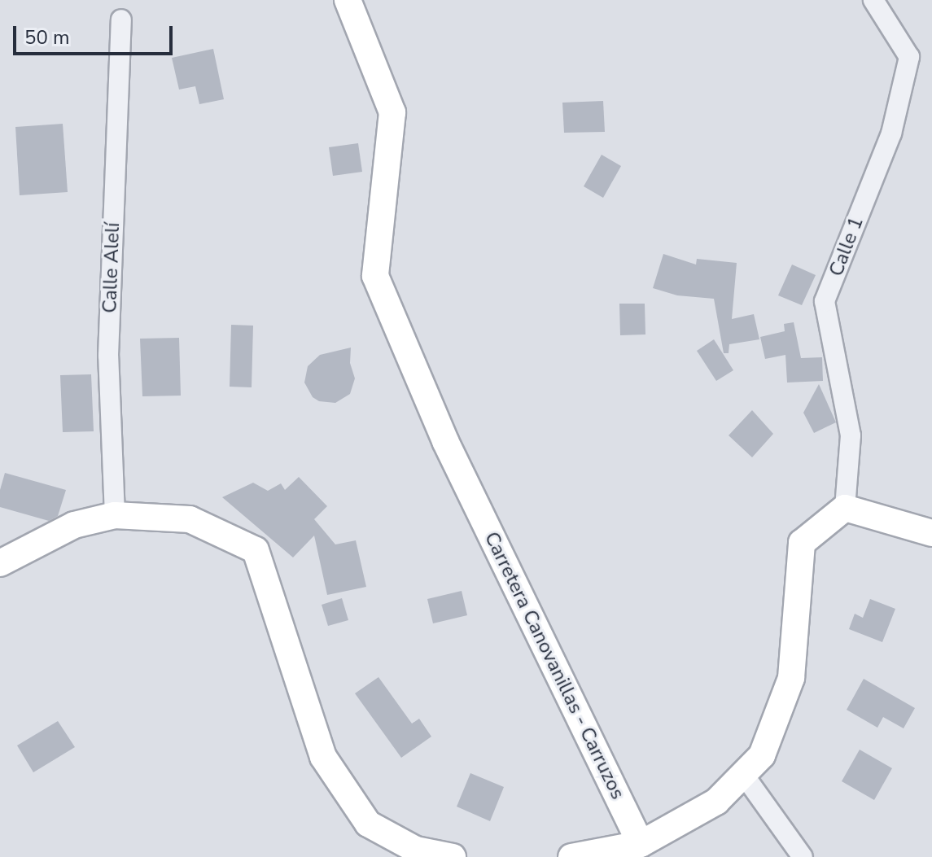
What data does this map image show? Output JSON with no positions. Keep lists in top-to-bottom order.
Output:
{
  "streets": {
    "street": ["Calle 1", "Calle Alelí", "Carretera Canovanillas - Carruzos"]
  },
  "scale_bar": "50 m"
}
